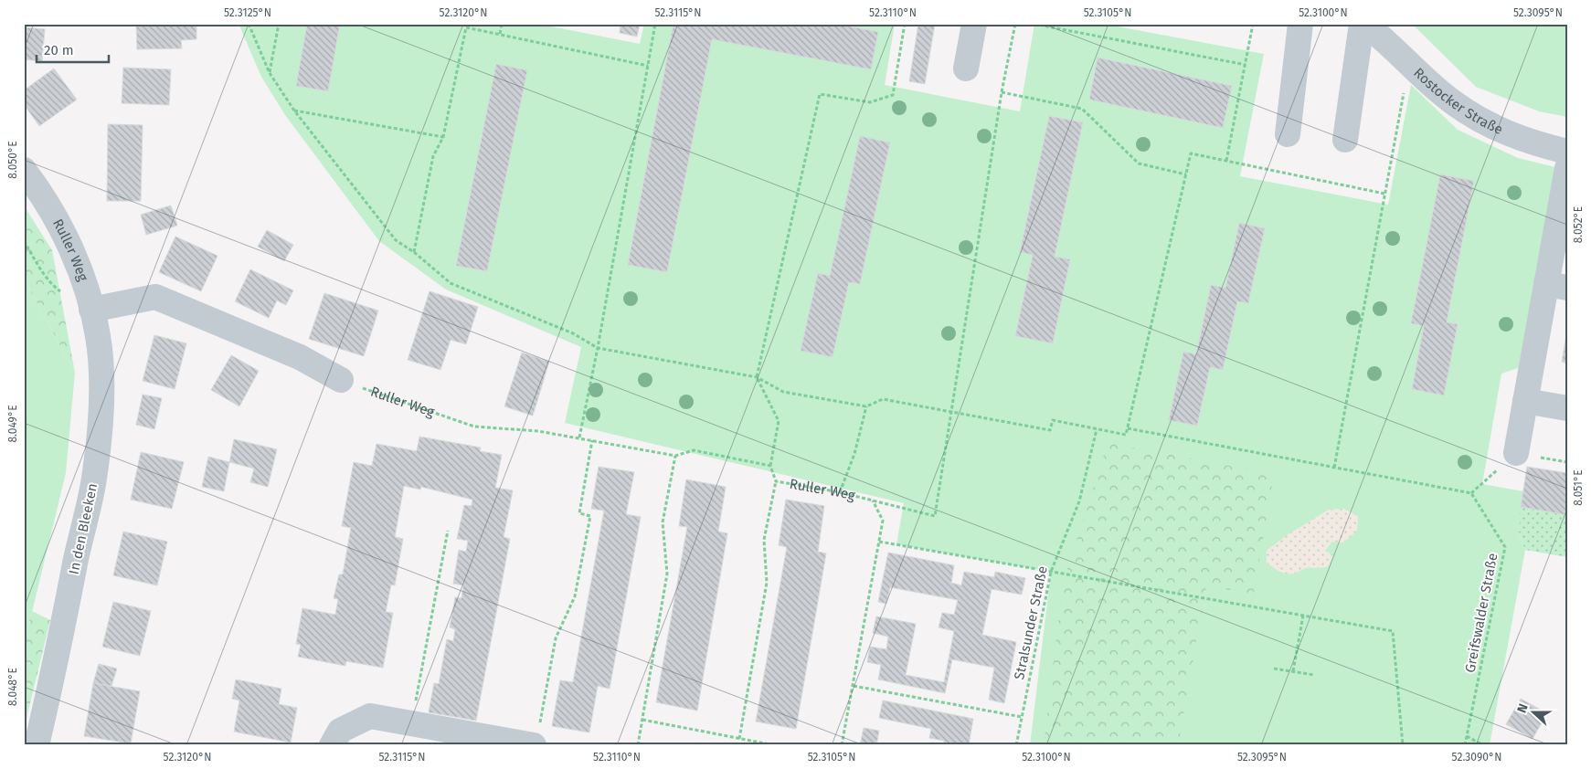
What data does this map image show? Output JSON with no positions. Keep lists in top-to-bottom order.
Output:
{
  "streets": {
    "street": ["Rostocker Straße", "Ruller Weg", "In den Bleeken"],
    "path": ["Greifswalder Straße", "Stralsunder Straße"]
  },
  "crossings": [
    ["Ruller Weg", "In den Bleeken"]
  ],
  "scale_bar": "20 m",
  "north": "left",
  "coordinates": [
    "52.3125°N",
    "52.3120°N",
    "52.3115°N",
    "52.3110°N",
    "52.3105°N",
    "52.3100°N",
    "52.3095°N",
    "8.050°E",
    "8.052°E",
    "8.049°E",
    "8.051°E",
    "8.048°E",
    "52.3090°N"
  ]
}
